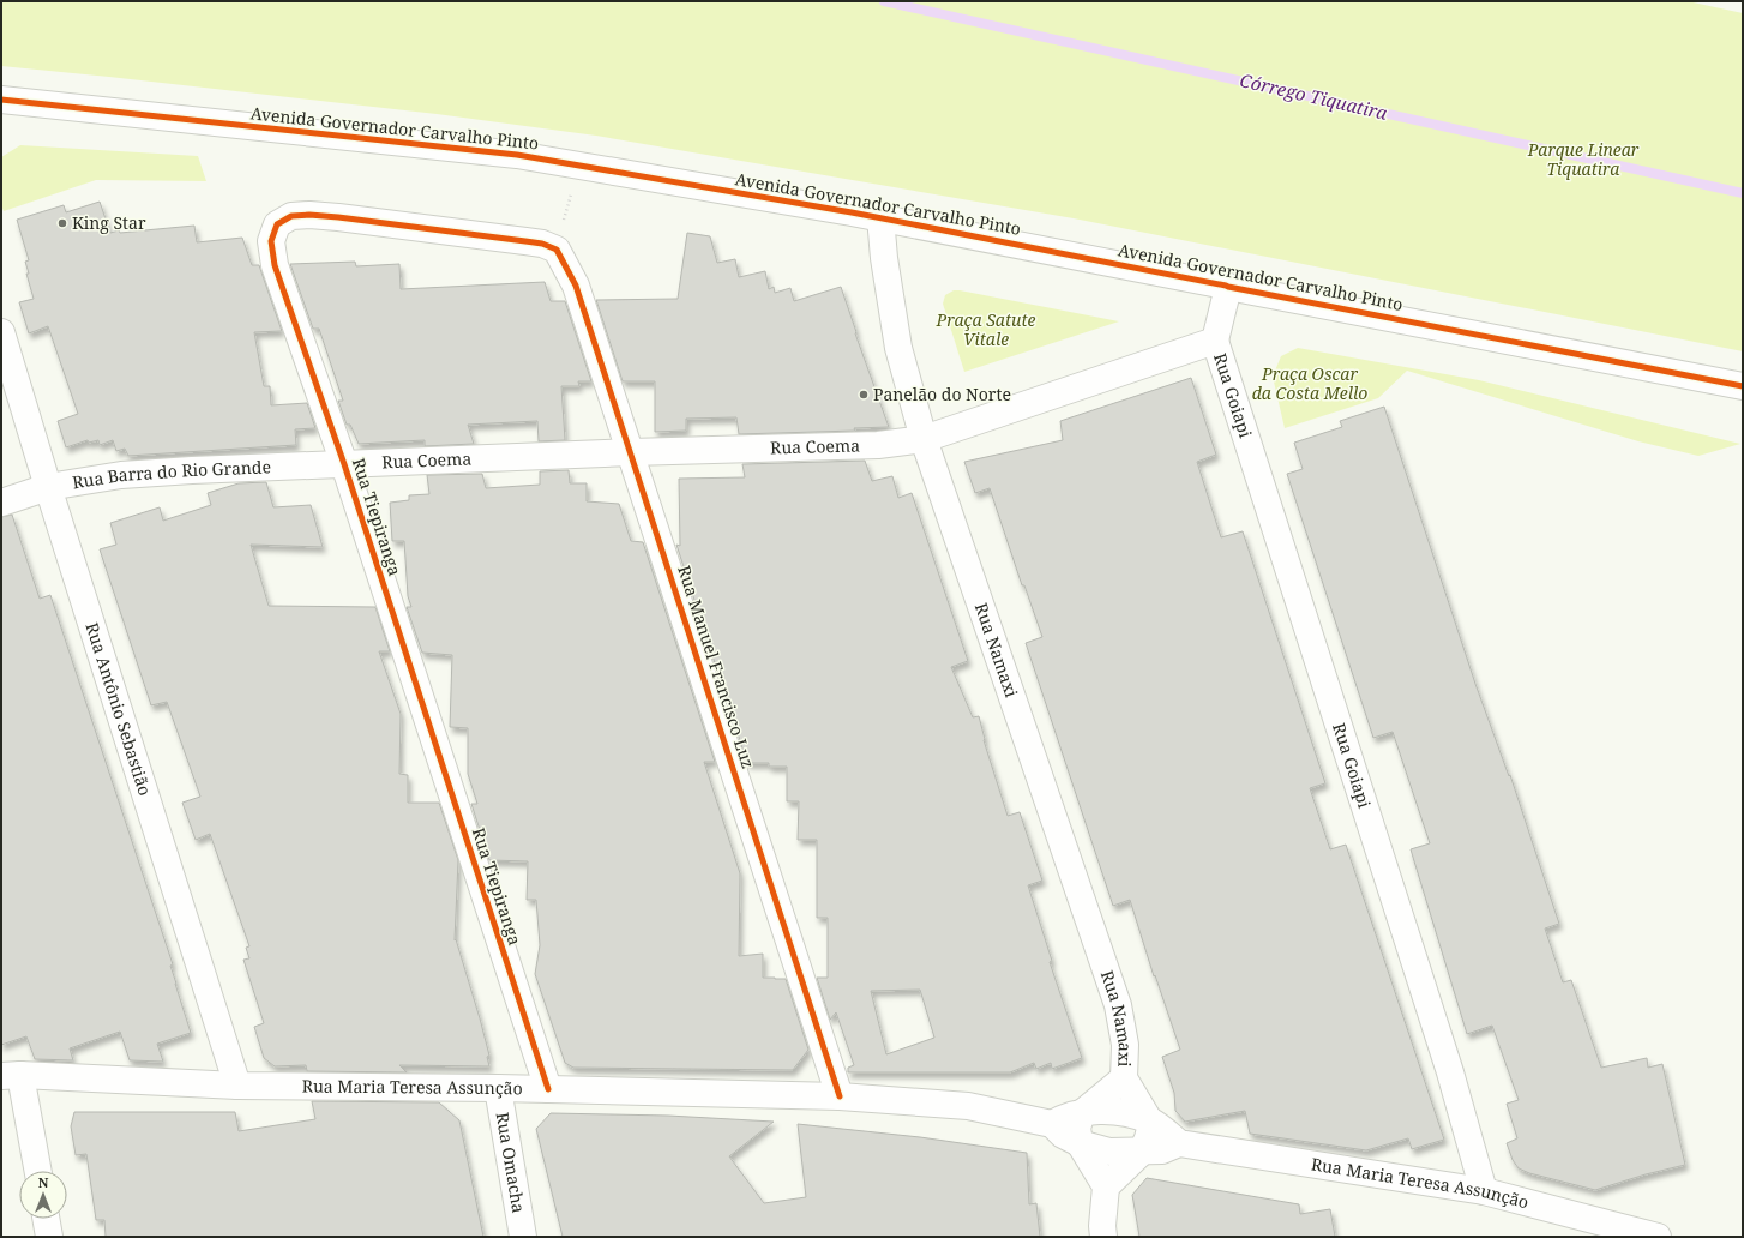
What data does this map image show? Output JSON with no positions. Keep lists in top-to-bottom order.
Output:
{
  "streets": {
    "street": [
      "Avenida Governador Carvalho Pinto",
      "Rua Goiapi",
      "Rua Coema",
      "Rua Barra do Rio Grande",
      "Rua Tiepiranga",
      "Rua Namaxi",
      "Rua Manuel Francisco Luz",
      "Rua Antônio Sebastião",
      "Rua Maria Teresa Assunção",
      "Rua Omacha"
    ]
  },
  "crossings": [
    ["Avenida Governador Carvalho Pinto", "Rua Namaxi"],
    ["Rua Goiapi", "Rua Coema"],
    ["Rua Goiapi", "Rua Maria Teresa Assunção"],
    ["Rua Coema", "Rua Barra do Rio Grande"],
    ["Rua Coema", "Rua Tiepiranga"],
    ["Rua Coema", "Rua Namaxi"],
    ["Rua Coema", "Rua Manuel Francisco Luz"],
    ["Rua Barra do Rio Grande", "Rua Tiepiranga"],
    ["Rua Barra do Rio Grande", "Rua Antônio Sebastião"],
    ["Rua Tiepiranga", "Rua Manuel Francisco Luz"],
    ["Rua Tiepiranga", "Rua Maria Teresa Assunção"],
    ["Rua Manuel Francisco Luz", "Rua Maria Teresa Assunção"],
    ["Rua Antônio Sebastião", "Rua Maria Teresa Assunção"],
    ["Rua Maria Teresa Assunção", "Rua Omacha"]
  ],
  "water": ["Córrego Tiquatira"],
  "parks": ["Parque Linear Tiquatira", "Praça Satute Vitale", "Praça Oscar da Costa Mello"],
  "places": ["King Star", "Panelão do Norte"],
  "north": "top"
}
